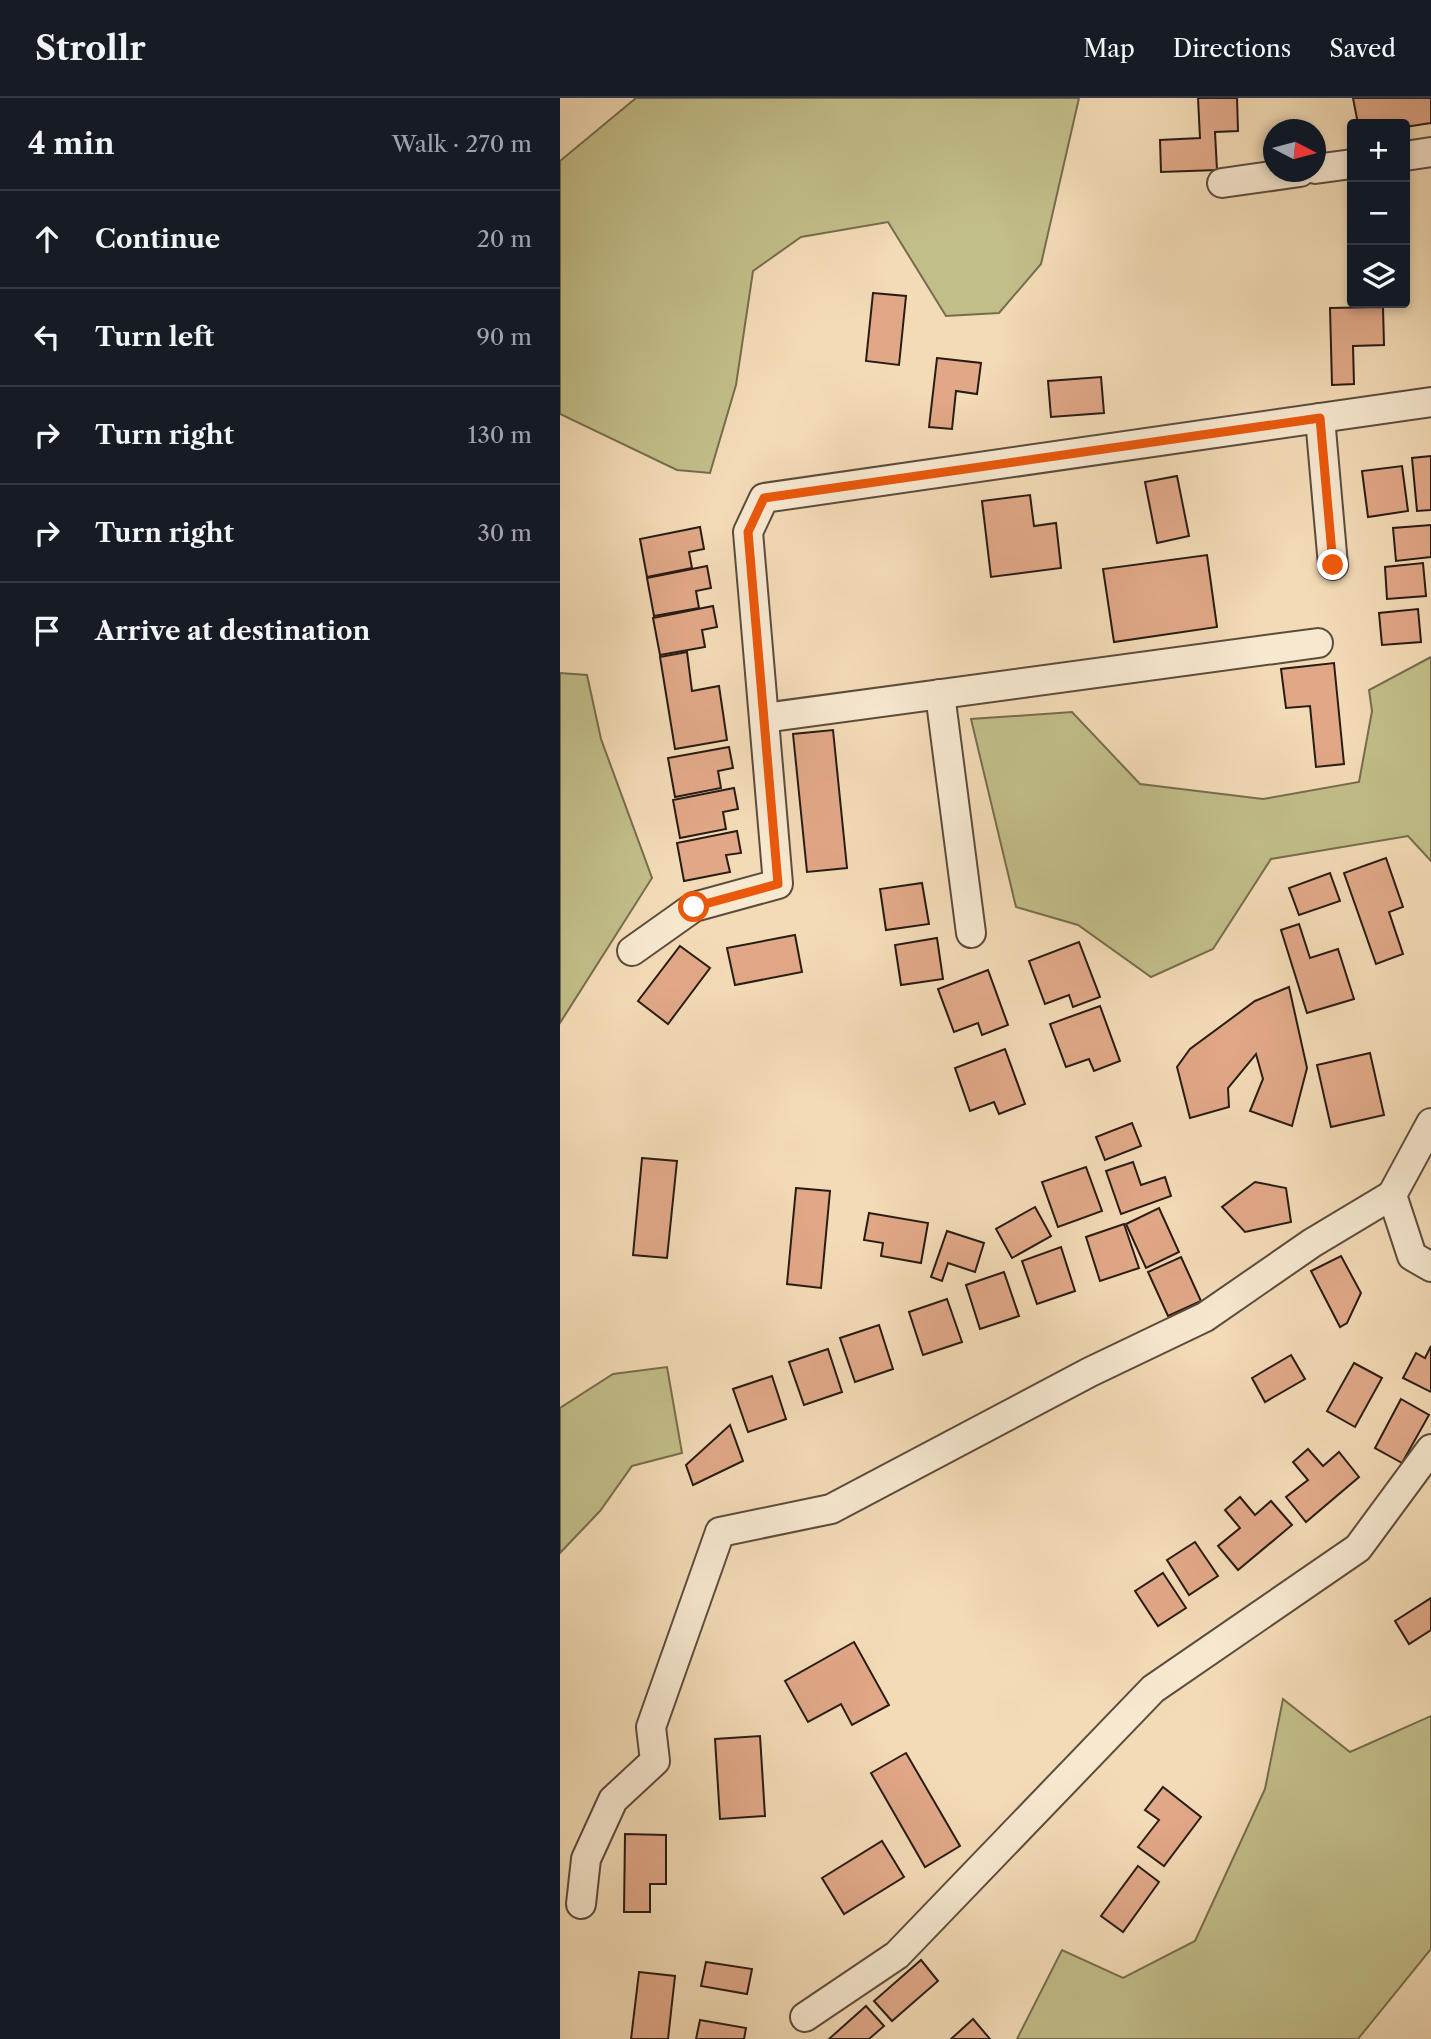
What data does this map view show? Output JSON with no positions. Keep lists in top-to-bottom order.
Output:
{
  "north": "right",
  "page": {
    "header": "Strollr",
    "nav": ["Map", "Directions", "Saved"],
    "heading": ["4 min", "Walk · 270 m"],
    "map_buttons": ["+", "−"],
    "list": [
      ["Continue", "20 m"],
      ["Turn left", "90 m"],
      ["Turn right", "130 m"],
      ["Turn right", "30 m"],
      "Arrive at destination"
    ]
  }
}
